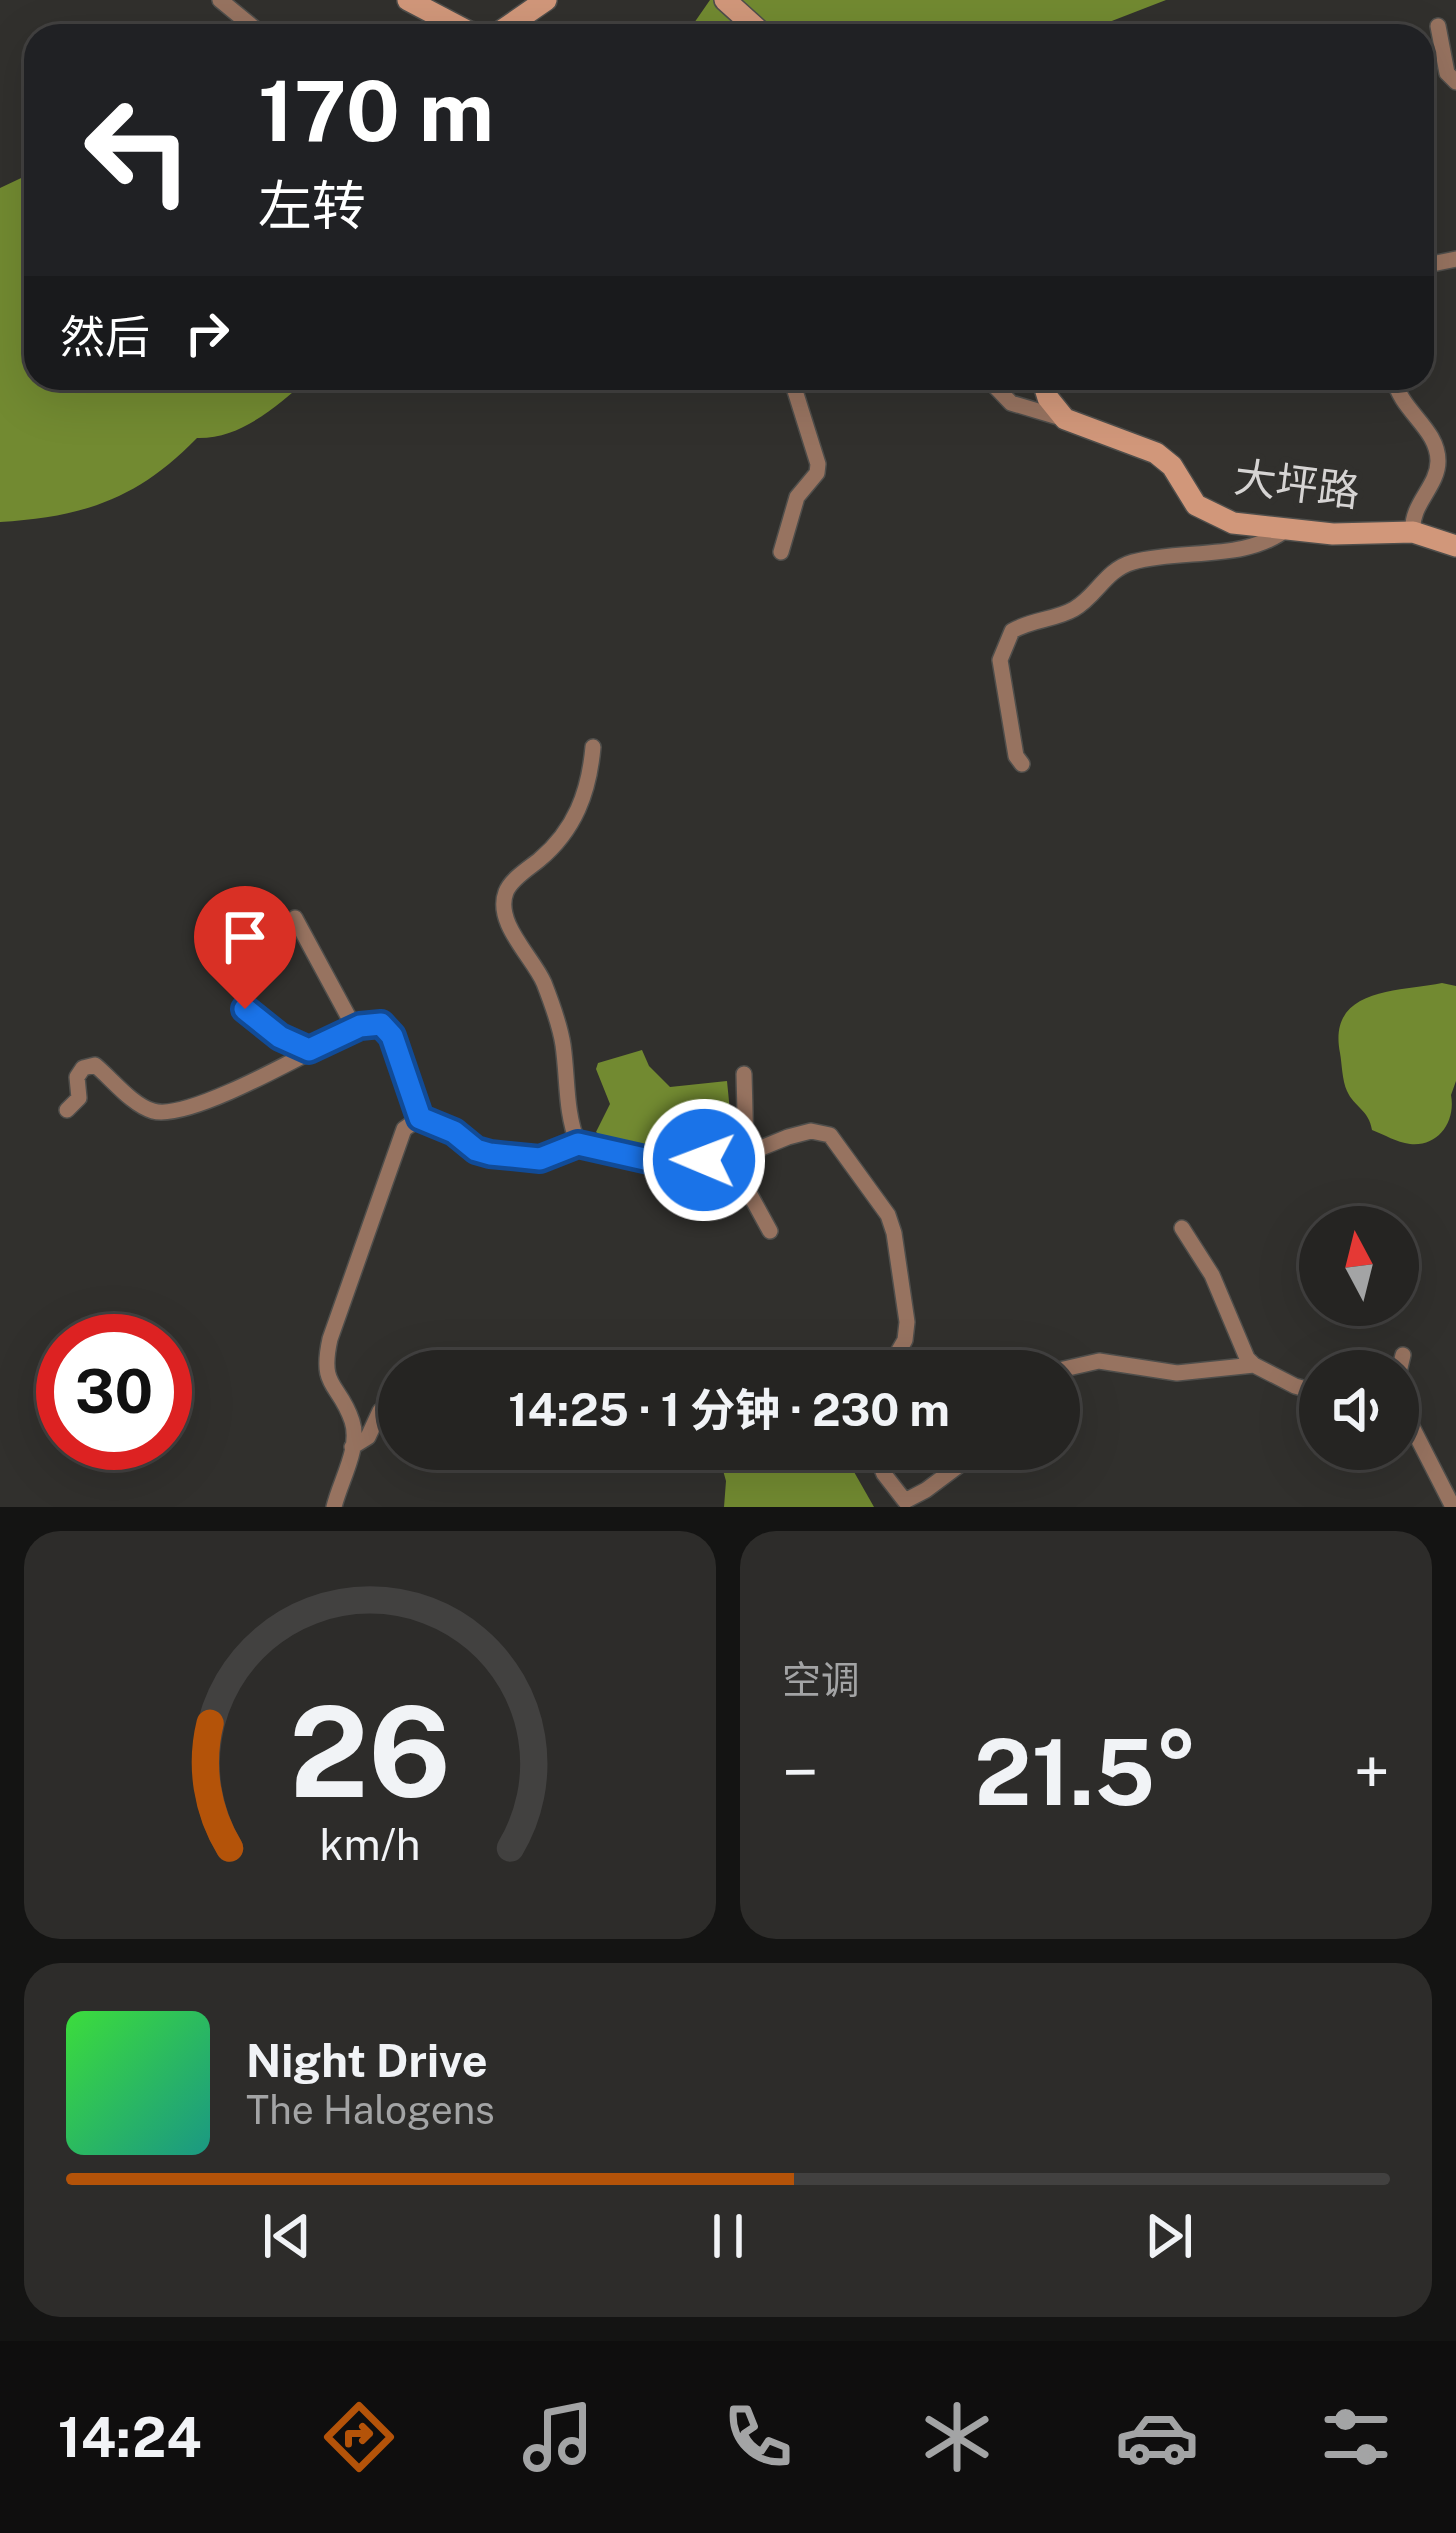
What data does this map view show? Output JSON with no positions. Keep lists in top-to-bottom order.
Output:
{
  "streets": {
    "main road": ["大坪路"]
  },
  "north": "top",
  "page": {
    "turn": ["170 m", "左转"],
    "then": "然后",
    "limit": "30",
    "trip": "14:25 · 1 分钟 · 230 m",
    "tile": "空调",
    "heat": ["−", "21.5°", "+"],
    "song": ["Night Drive", "The Halogens"],
    "tabs": "14:24",
    "gauge": ["26", "km/h"]
  }
}
